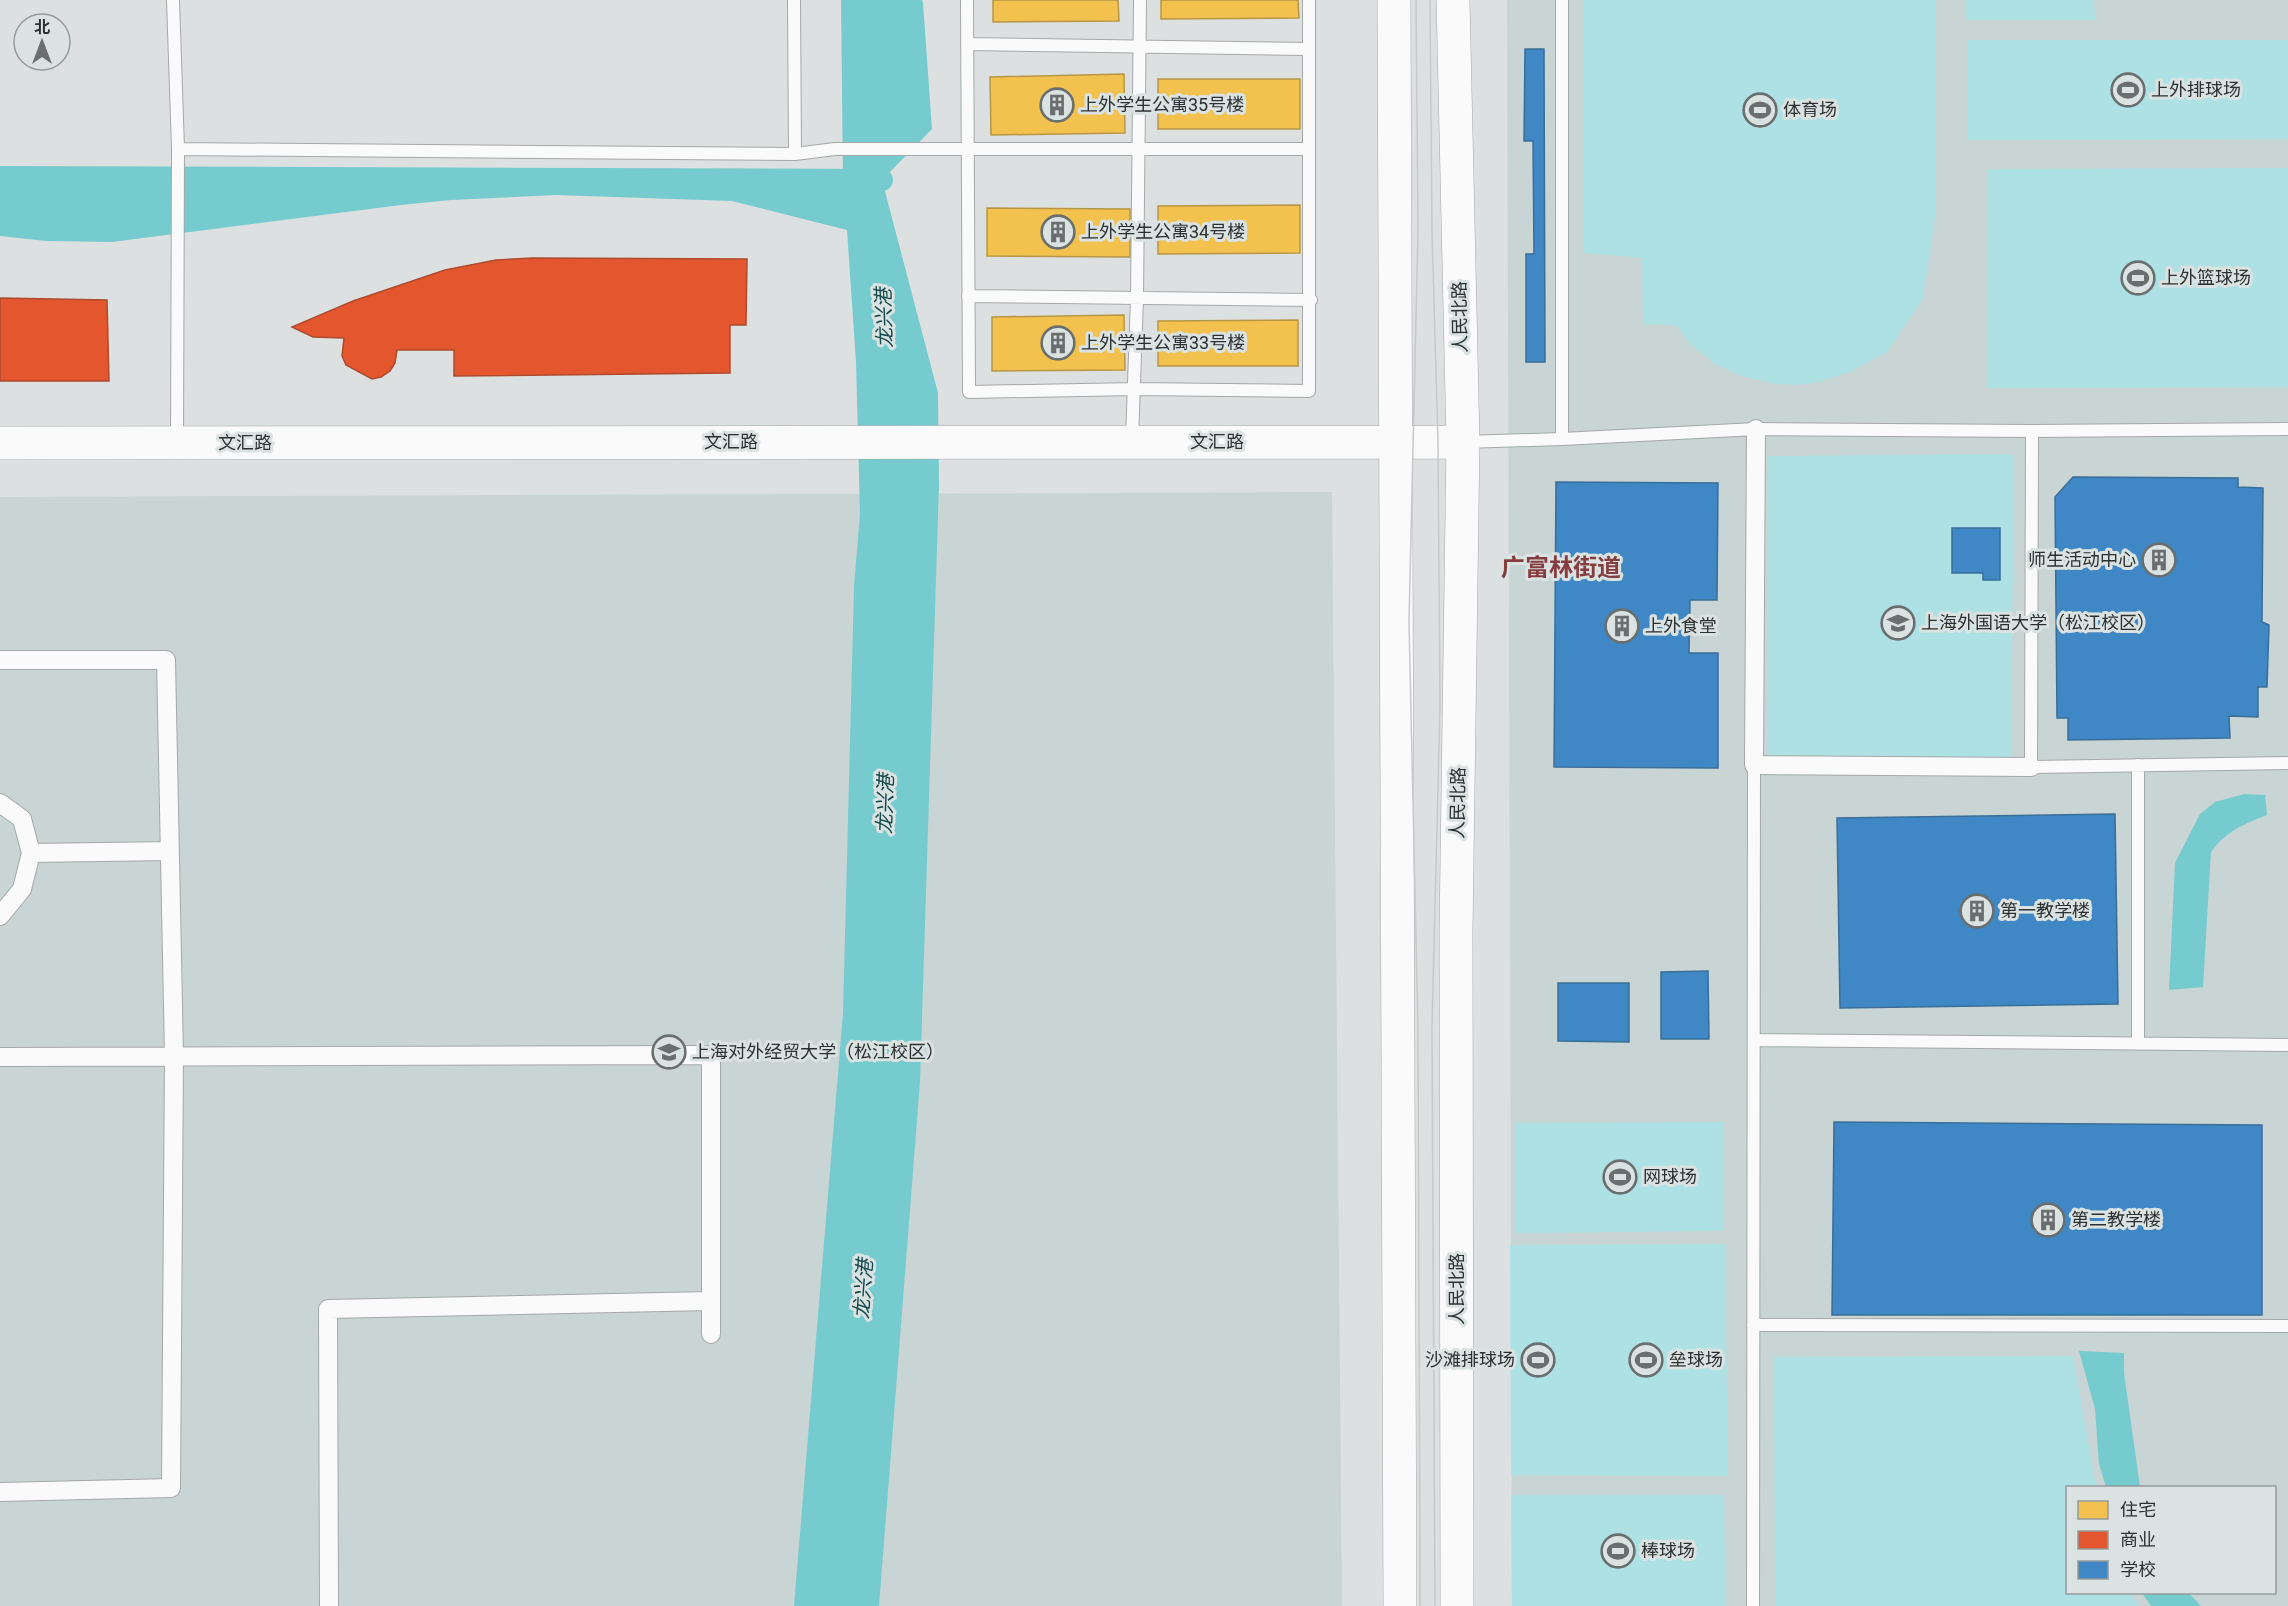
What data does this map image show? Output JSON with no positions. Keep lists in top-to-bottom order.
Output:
{
  "streets": {
    "main road": ["人民北路", "文汇路"]
  },
  "crossings": [
    ["人民北路", "文汇路"]
  ],
  "districts": ["广富林街道"],
  "water": ["龙兴港"],
  "places": {
    "sports": [
      "上外排球场",
      "体育场",
      "上外篮球场",
      "网球场",
      "沙滩排球场",
      "垒球场",
      "棒球场"
    ],
    "building": [
      "上外学生公寓35号楼",
      "上外学生公寓34号楼",
      "上外学生公寓33号楼",
      "师生活动中心",
      "上外食堂",
      "第一教学楼",
      "第二教学楼"
    ],
    "school or university": ["上海外国语大学（松江校区）", "上海对外经贸大学（松江校区）"]
  },
  "legend": ["住宅", "商业", "学校"],
  "north": "top"
}
